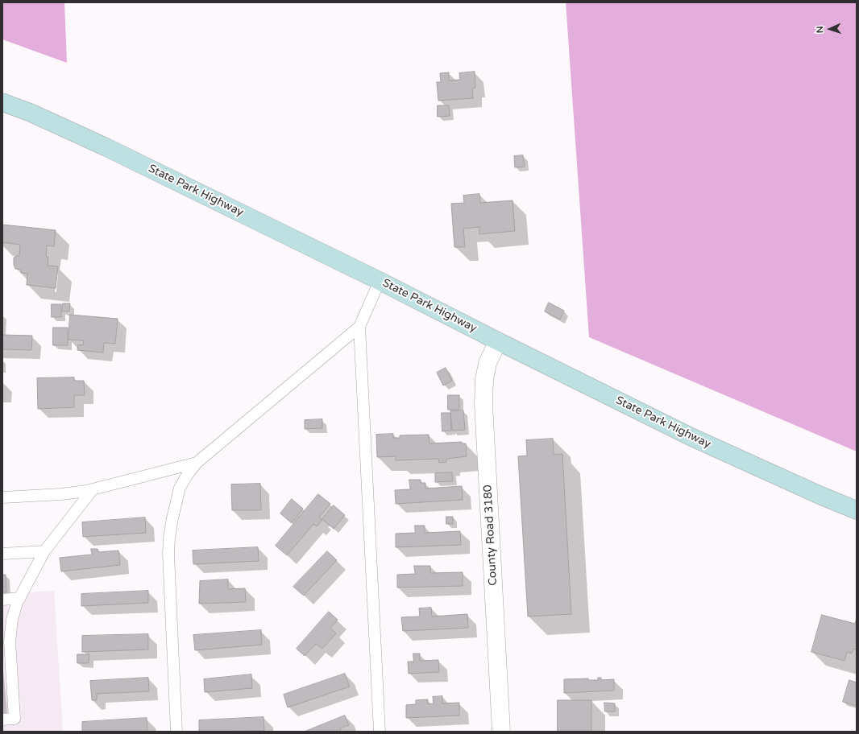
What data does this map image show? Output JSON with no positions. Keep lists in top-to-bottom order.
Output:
{
  "streets": {
    "main road": ["State Park Highway"],
    "street": ["County Road 3180"]
  },
  "crossings": [
    ["State Park Highway", "County Road 3180"]
  ],
  "north": "left"
}
